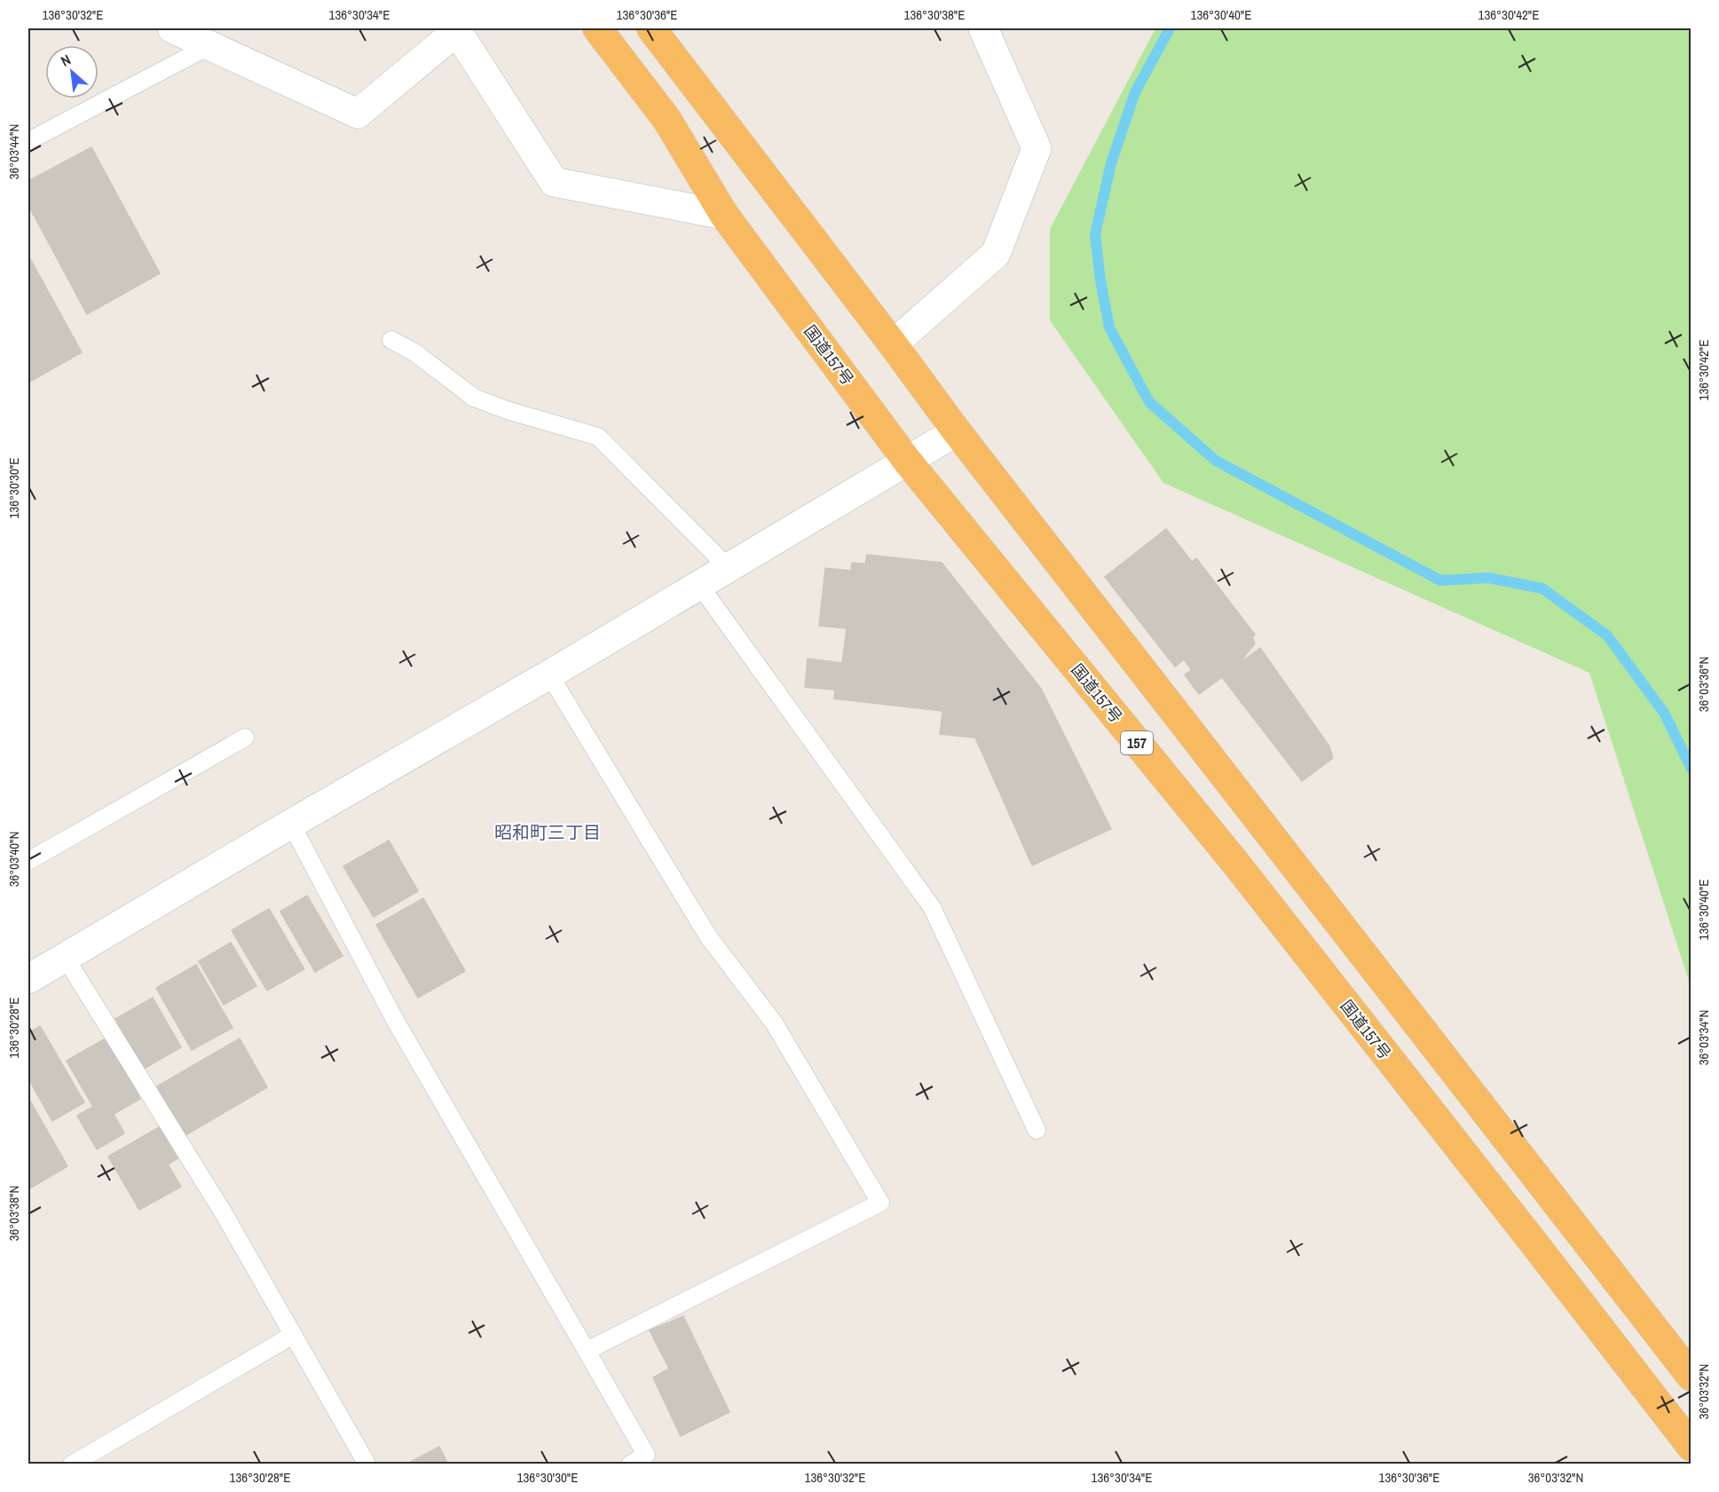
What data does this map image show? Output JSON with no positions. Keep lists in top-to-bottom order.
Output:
{
  "streets": {
    "highway": ["国道157号", "157"]
  },
  "districts": ["昭和町三丁目"],
  "north": "top left",
  "coordinates": [
    "136°30'32\"E",
    "136°30'34\"E",
    "136°30'36\"E",
    "136°30'38\"E",
    "136°30'40\"E",
    "136°30'42\"E",
    "36°03'44\"N",
    "136°30'30\"E",
    "36°03'36\"N",
    "36°03'40\"N",
    "136°30'28\"E",
    "36°03'34\"N",
    "36°03'38\"N",
    "36°03'32\"N"
  ]
}
